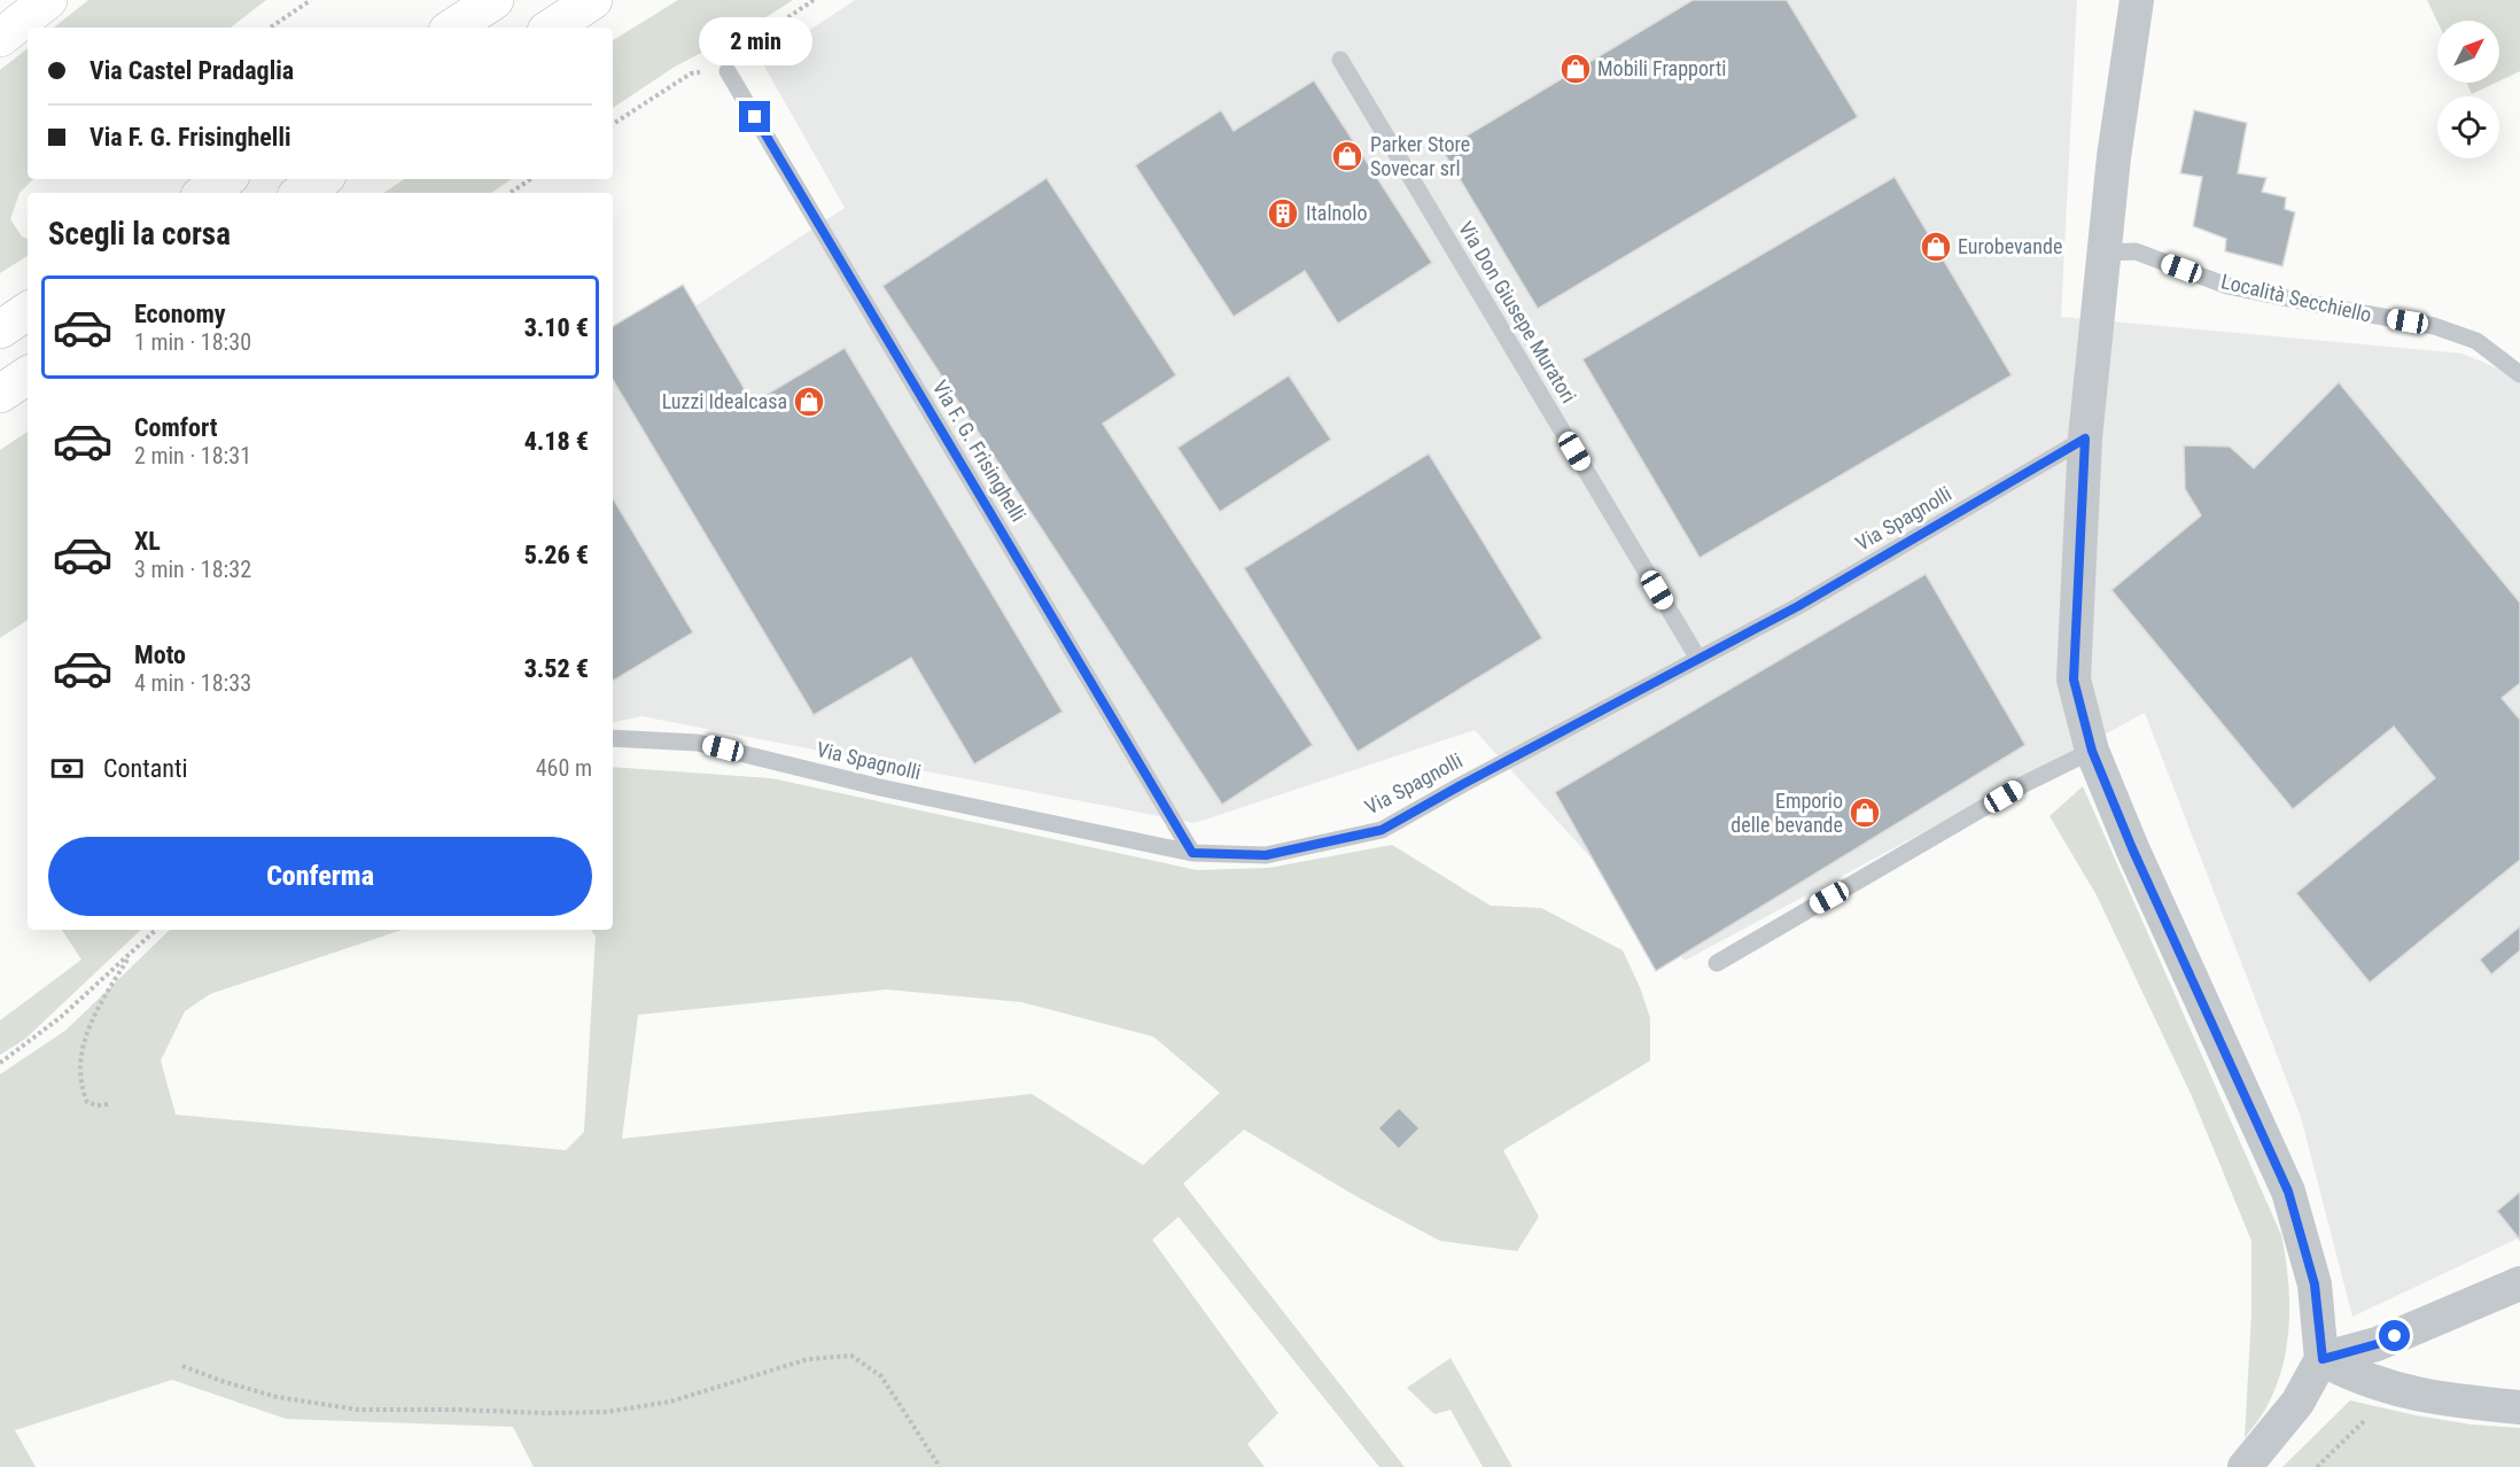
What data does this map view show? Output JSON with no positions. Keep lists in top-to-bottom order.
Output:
{
  "streets": {
    "lane": [
      "Località Secchiello",
      "Via Don Giusepe Muratori",
      "Via F. G. Frisinghelli",
      "Via Spagnolli"
    ]
  },
  "crossings": [
    ["Via Don Giusepe Muratori", "Via Spagnolli"],
    ["Via F. G. Frisinghelli", "Via Spagnolli"]
  ],
  "places": {
    "shop": [
      "Mobili Frapporti",
      "Parker Store Sovecar srl",
      "Eurobevande",
      "Luzzi Idealcasa",
      "Emporio delle bevande"
    ],
    "building": ["Italnolo"]
  },
  "north": "top right",
  "page": {
    "bubble": "2 min",
    "banner": ["Via Castel Pradaglia", "Via F. G. Frisinghelli"],
    "heading": "Scegli la corsa",
    "list": [
      {
        "name": "Economy",
        "note": "1 min · 18:30",
        "value": "3.10 €"
      },
      {
        "name": "Comfort",
        "note": "2 min · 18:31",
        "value": "4.18 €"
      },
      {
        "name": "XL",
        "note": "3 min · 18:32",
        "value": "5.26 €"
      },
      {
        "name": "Moto",
        "note": "4 min · 18:33",
        "value": "3.52 €"
      }
    ],
    "pay": ["Contanti", "460 m"],
    "buttons": "Conferma"
  }
}
